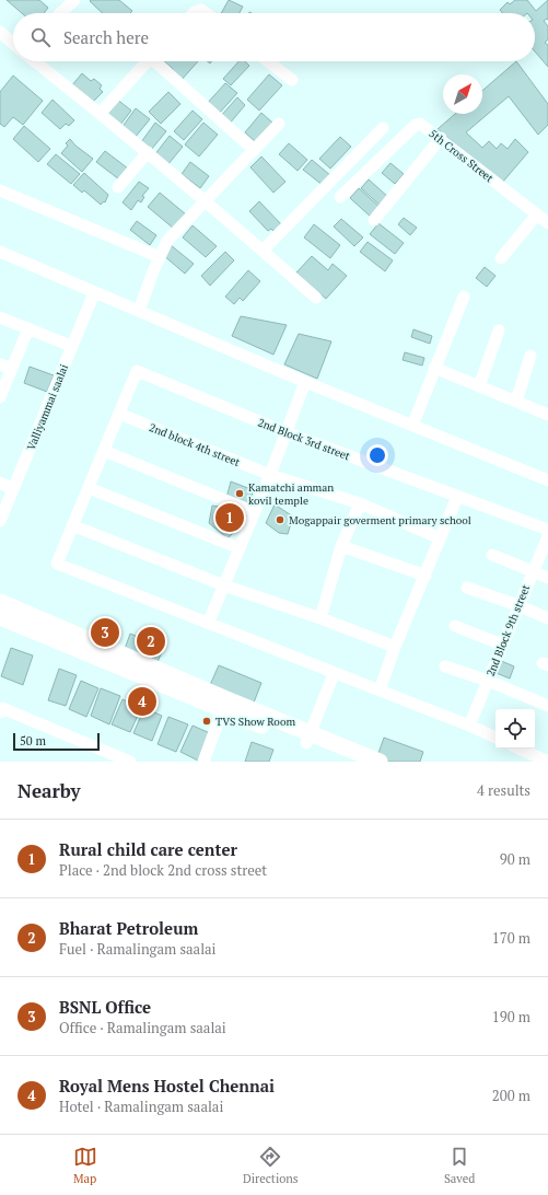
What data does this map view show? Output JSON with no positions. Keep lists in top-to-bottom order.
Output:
{
  "streets": {
    "street": [
      "5th Cross Street",
      "Valliyammai saalai",
      "2nd Block 3rd street",
      "2nd block 4th street",
      "2nd Block 9th street"
    ]
  },
  "crossings": [
    ["2nd Block 3rd street", "2nd block 4th street"]
  ],
  "places": ["Kamatchi amman kovil temple", "Mogappair goverment primary school", "TVS Show Room"],
  "scale_bar": "50 m",
  "north": "top right",
  "page": {
    "search": "Search here",
    "pins": [
      "1",
      "3",
      "2",
      "4"
    ],
    "scale": "50 m",
    "heading": ["Nearby", "4 results"],
    "list": [
      {
        "mark": "1",
        "name": "Rural child care center",
        "note": "Place · 2nd block 2nd cross street",
        "value": "90 m"
      },
      {
        "mark": "2",
        "name": "Bharat Petroleum",
        "note": "Fuel · Ramalingam saalai",
        "value": "170 m"
      },
      {
        "mark": "3",
        "name": "BSNL Office",
        "note": "Office · Ramalingam saalai",
        "value": "190 m"
      },
      {
        "mark": "4",
        "name": "Royal Mens Hostel Chennai",
        "note": "Hotel · Ramalingam saalai",
        "value": "200 m"
      }
    ],
    "nav": ["Map", "Directions", "Saved"]
  }
}
